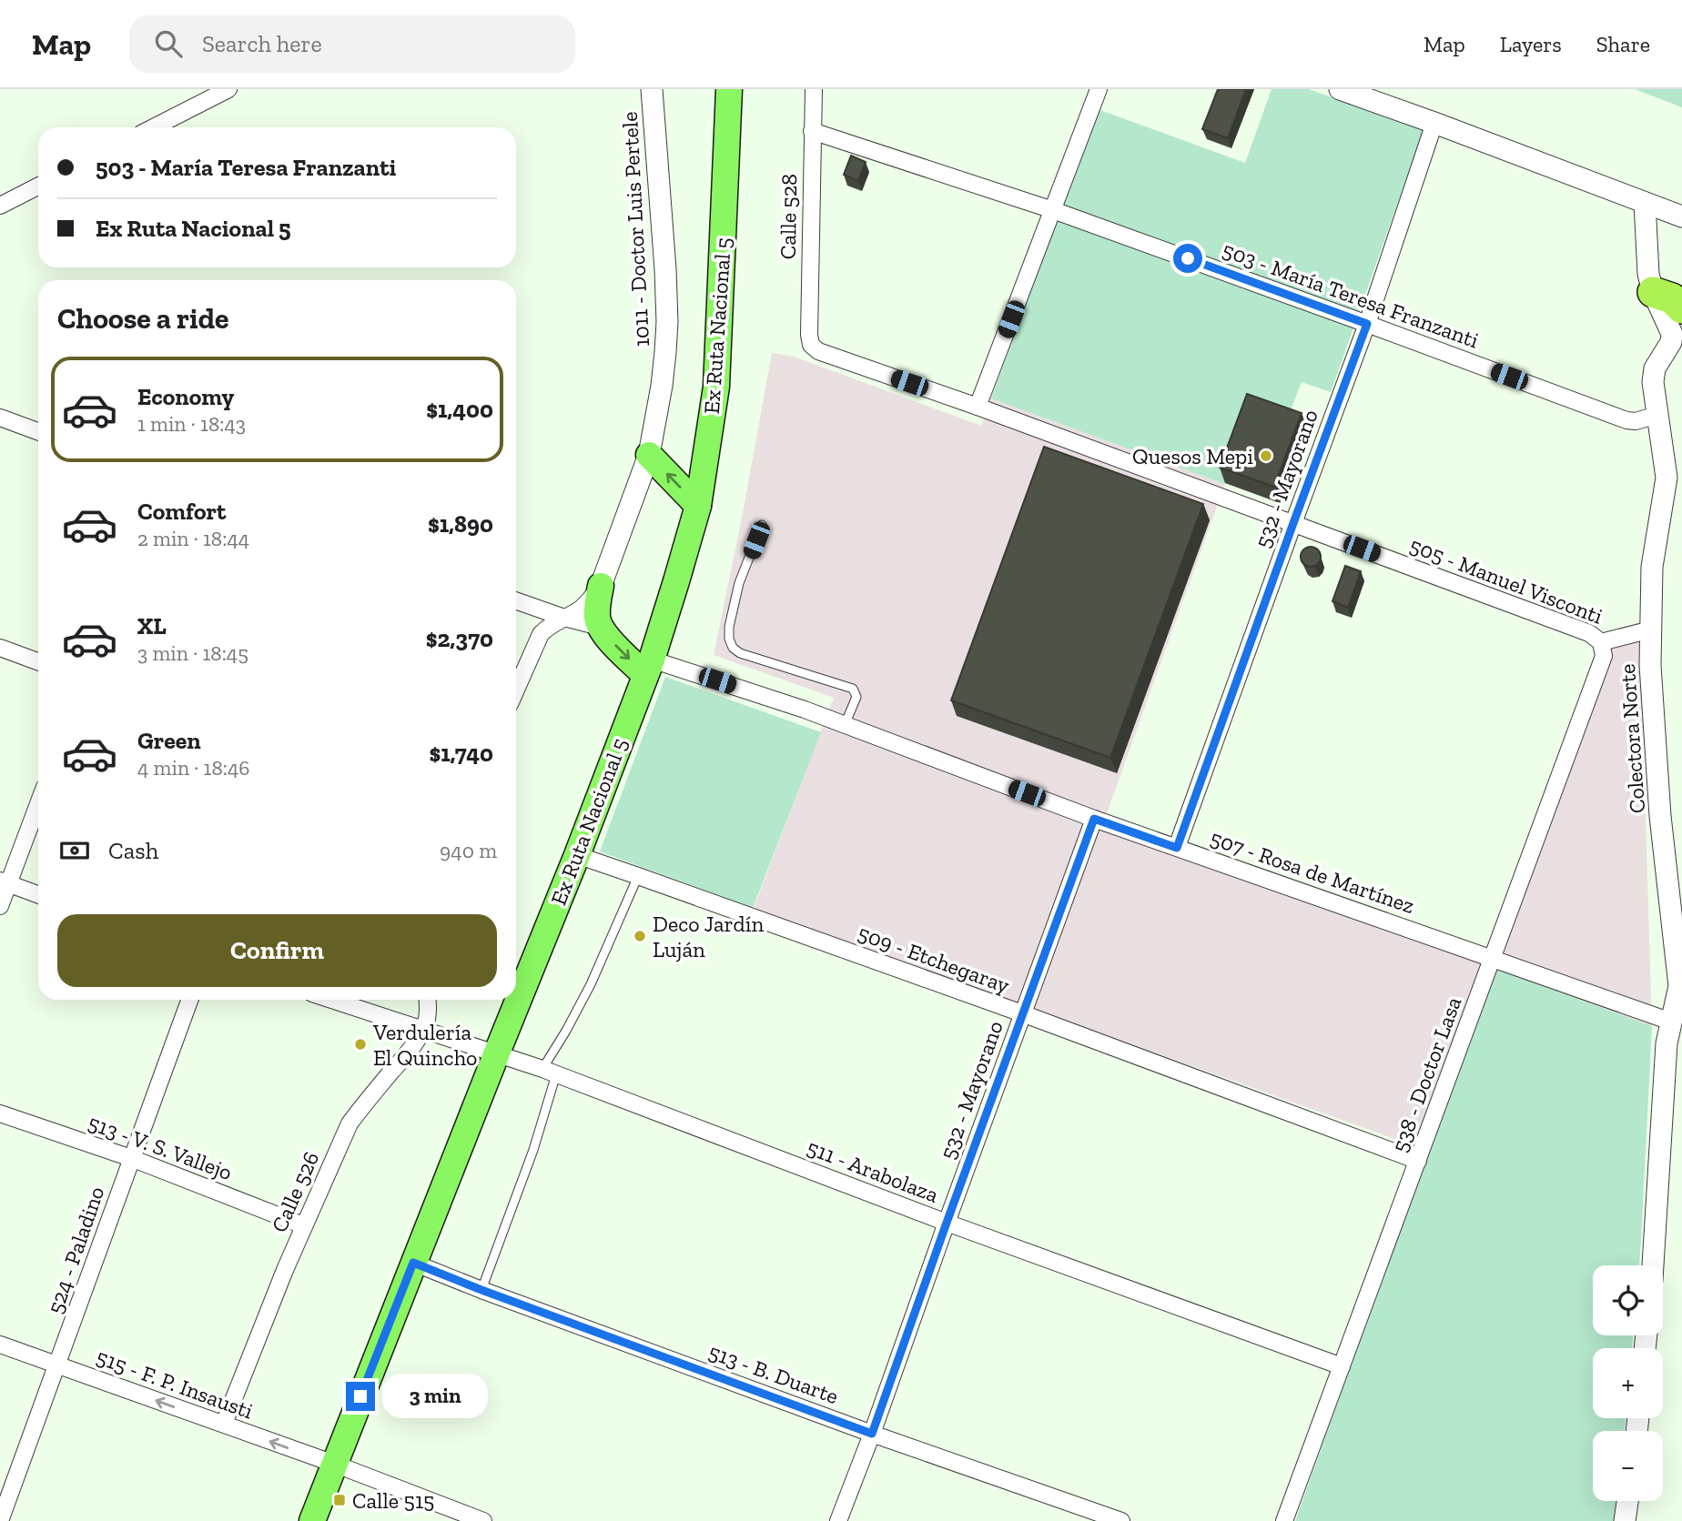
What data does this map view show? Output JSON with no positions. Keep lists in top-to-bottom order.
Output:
{
  "streets": {
    "main road": ["Ex Ruta Nacional 5"],
    "street": [
      "Calle 528",
      "1011 - Doctor Luis Pertele",
      "503 - María Teresa Franzanti",
      "532 - Mayorano",
      "505 - Manuel Visconti",
      "Colectora Norte",
      "507 - Rosa de Martínez",
      "509 - Etchegaray",
      "538 - Doctor Lasa",
      "513 - V. S. Vallejo",
      "511 - Arabolaza",
      "Calle 526",
      "524 - Paladino",
      "513 - B. Duarte",
      "515 - F. P. Insausti"
    ]
  },
  "crossings": [
    ["Calle 528", "503 - María Teresa Franzanti"],
    ["Calle 528", "505 - Manuel Visconti"],
    ["503 - María Teresa Franzanti", "532 - Mayorano"],
    ["503 - María Teresa Franzanti", "Colectora Norte"],
    ["Ex Ruta Nacional 5", "507 - Rosa de Martínez"],
    ["Ex Ruta Nacional 5", "509 - Etchegaray"],
    ["Ex Ruta Nacional 5", "511 - Arabolaza"],
    ["Ex Ruta Nacional 5", "513 - B. Duarte"],
    ["Ex Ruta Nacional 5", "515 - F. P. Insausti"],
    ["532 - Mayorano", "505 - Manuel Visconti"],
    ["532 - Mayorano", "507 - Rosa de Martínez"],
    ["532 - Mayorano", "509 - Etchegaray"],
    ["532 - Mayorano", "511 - Arabolaza"],
    ["532 - Mayorano", "513 - B. Duarte"],
    ["505 - Manuel Visconti", "Colectora Norte"],
    ["505 - Manuel Visconti", "538 - Doctor Lasa"],
    ["Colectora Norte", "507 - Rosa de Martínez"],
    ["507 - Rosa de Martínez", "538 - Doctor Lasa"],
    ["509 - Etchegaray", "538 - Doctor Lasa"],
    ["538 - Doctor Lasa", "511 - Arabolaza"],
    ["513 - V. S. Vallejo", "Calle 526"],
    ["513 - V. S. Vallejo", "524 - Paladino"],
    ["511 - Arabolaza", "Calle 526"],
    ["Calle 526", "515 - F. P. Insausti"],
    ["524 - Paladino", "515 - F. P. Insausti"]
  ],
  "one_way": ["515 - F. P. Insausti"],
  "places": {
    "other": ["Quesos Mepi", "Deco Jardín Luján", "Verdulería El Quincho"],
    "transit": ["Calle 515"]
  },
  "page": {
    "header": "Map",
    "search": "Search here",
    "nav": ["Map", "Layers", "Share"],
    "banner": ["503 - María Teresa Franzanti", "Ex Ruta Nacional 5"],
    "heading": "Choose a ride",
    "list": [
      {
        "name": "Economy",
        "note": "1 min · 18:43",
        "value": "$1,400"
      },
      {
        "name": "Comfort",
        "note": "2 min · 18:44",
        "value": "$1,890"
      },
      {
        "name": "XL",
        "note": "3 min · 18:45",
        "value": "$2,370"
      },
      {
        "name": "Green",
        "note": "4 min · 18:46",
        "value": "$1,740"
      }
    ],
    "pay": ["Cash", "940 m"],
    "buttons": "Confirm",
    "map_buttons": ["+", "−"],
    "bubble": "3 min"
  }
}
